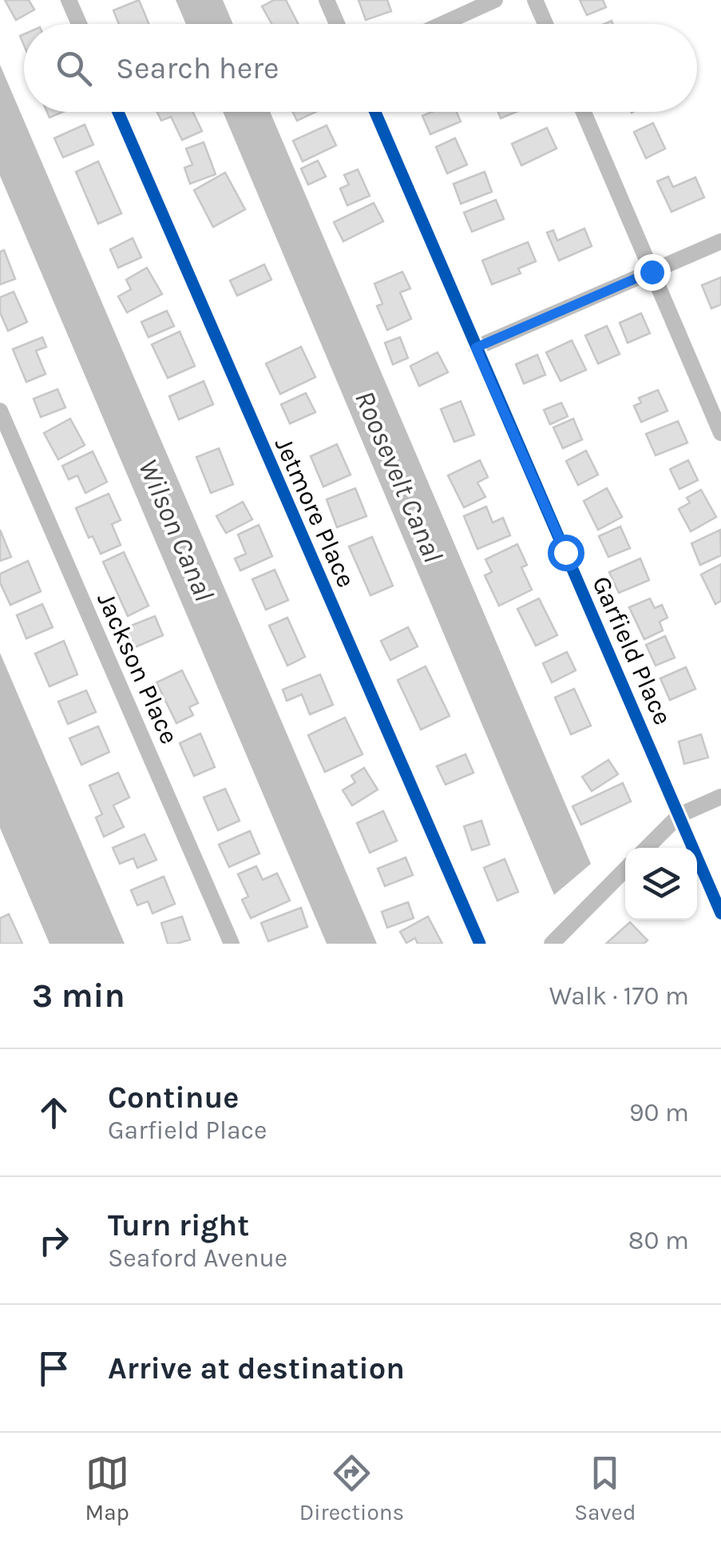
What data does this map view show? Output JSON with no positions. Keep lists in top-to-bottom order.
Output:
{
  "streets": {
    "street": ["Jetmore Place", "Garfield Place", "Jackson Place"]
  },
  "water": ["Roosevelt Canal", "Wilson Canal"],
  "page": {
    "search": "Search here",
    "heading": ["3 min", "Walk · 170 m"],
    "list": [
      ["Continue", "Garfield Place", "90 m"],
      ["Turn right", "Seaford Avenue", "80 m"],
      "Arrive at destination"
    ],
    "nav": ["Map", "Directions", "Saved"]
  }
}
